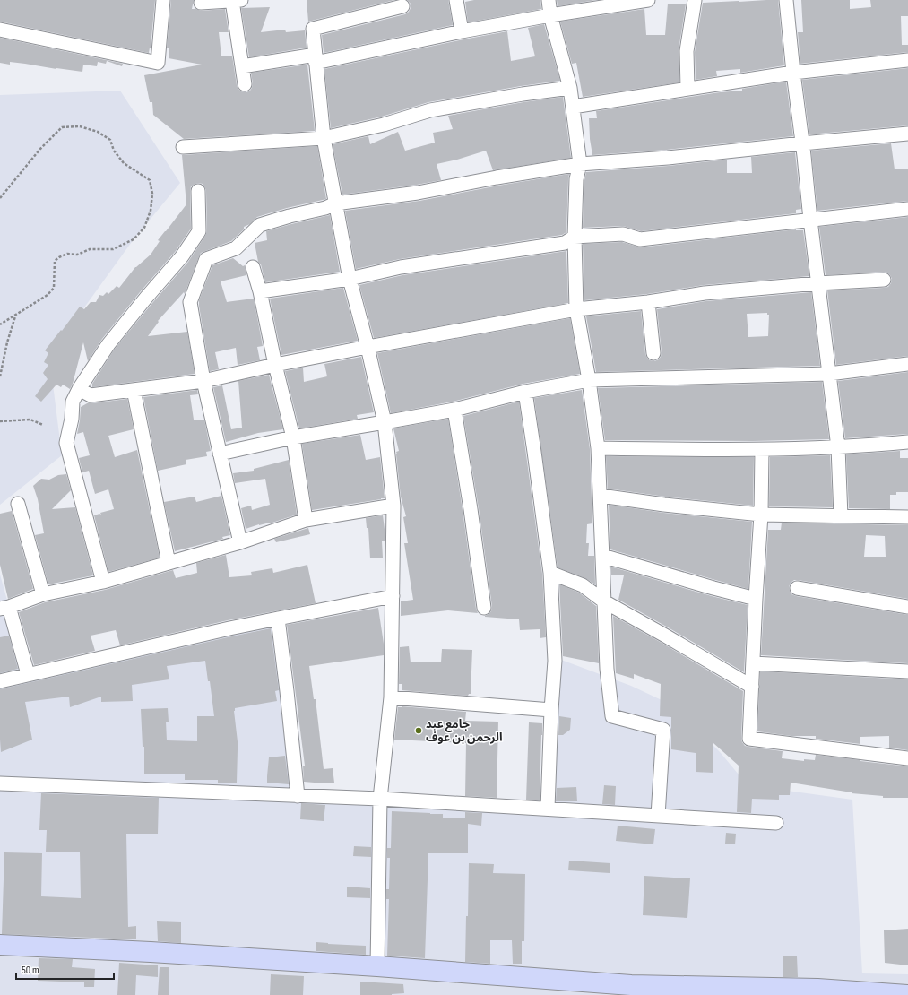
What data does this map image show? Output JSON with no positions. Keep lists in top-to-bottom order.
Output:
{
  "places": ["جامع عبد الرحمن بن عوف"],
  "scale_bar": "50 m"
}
